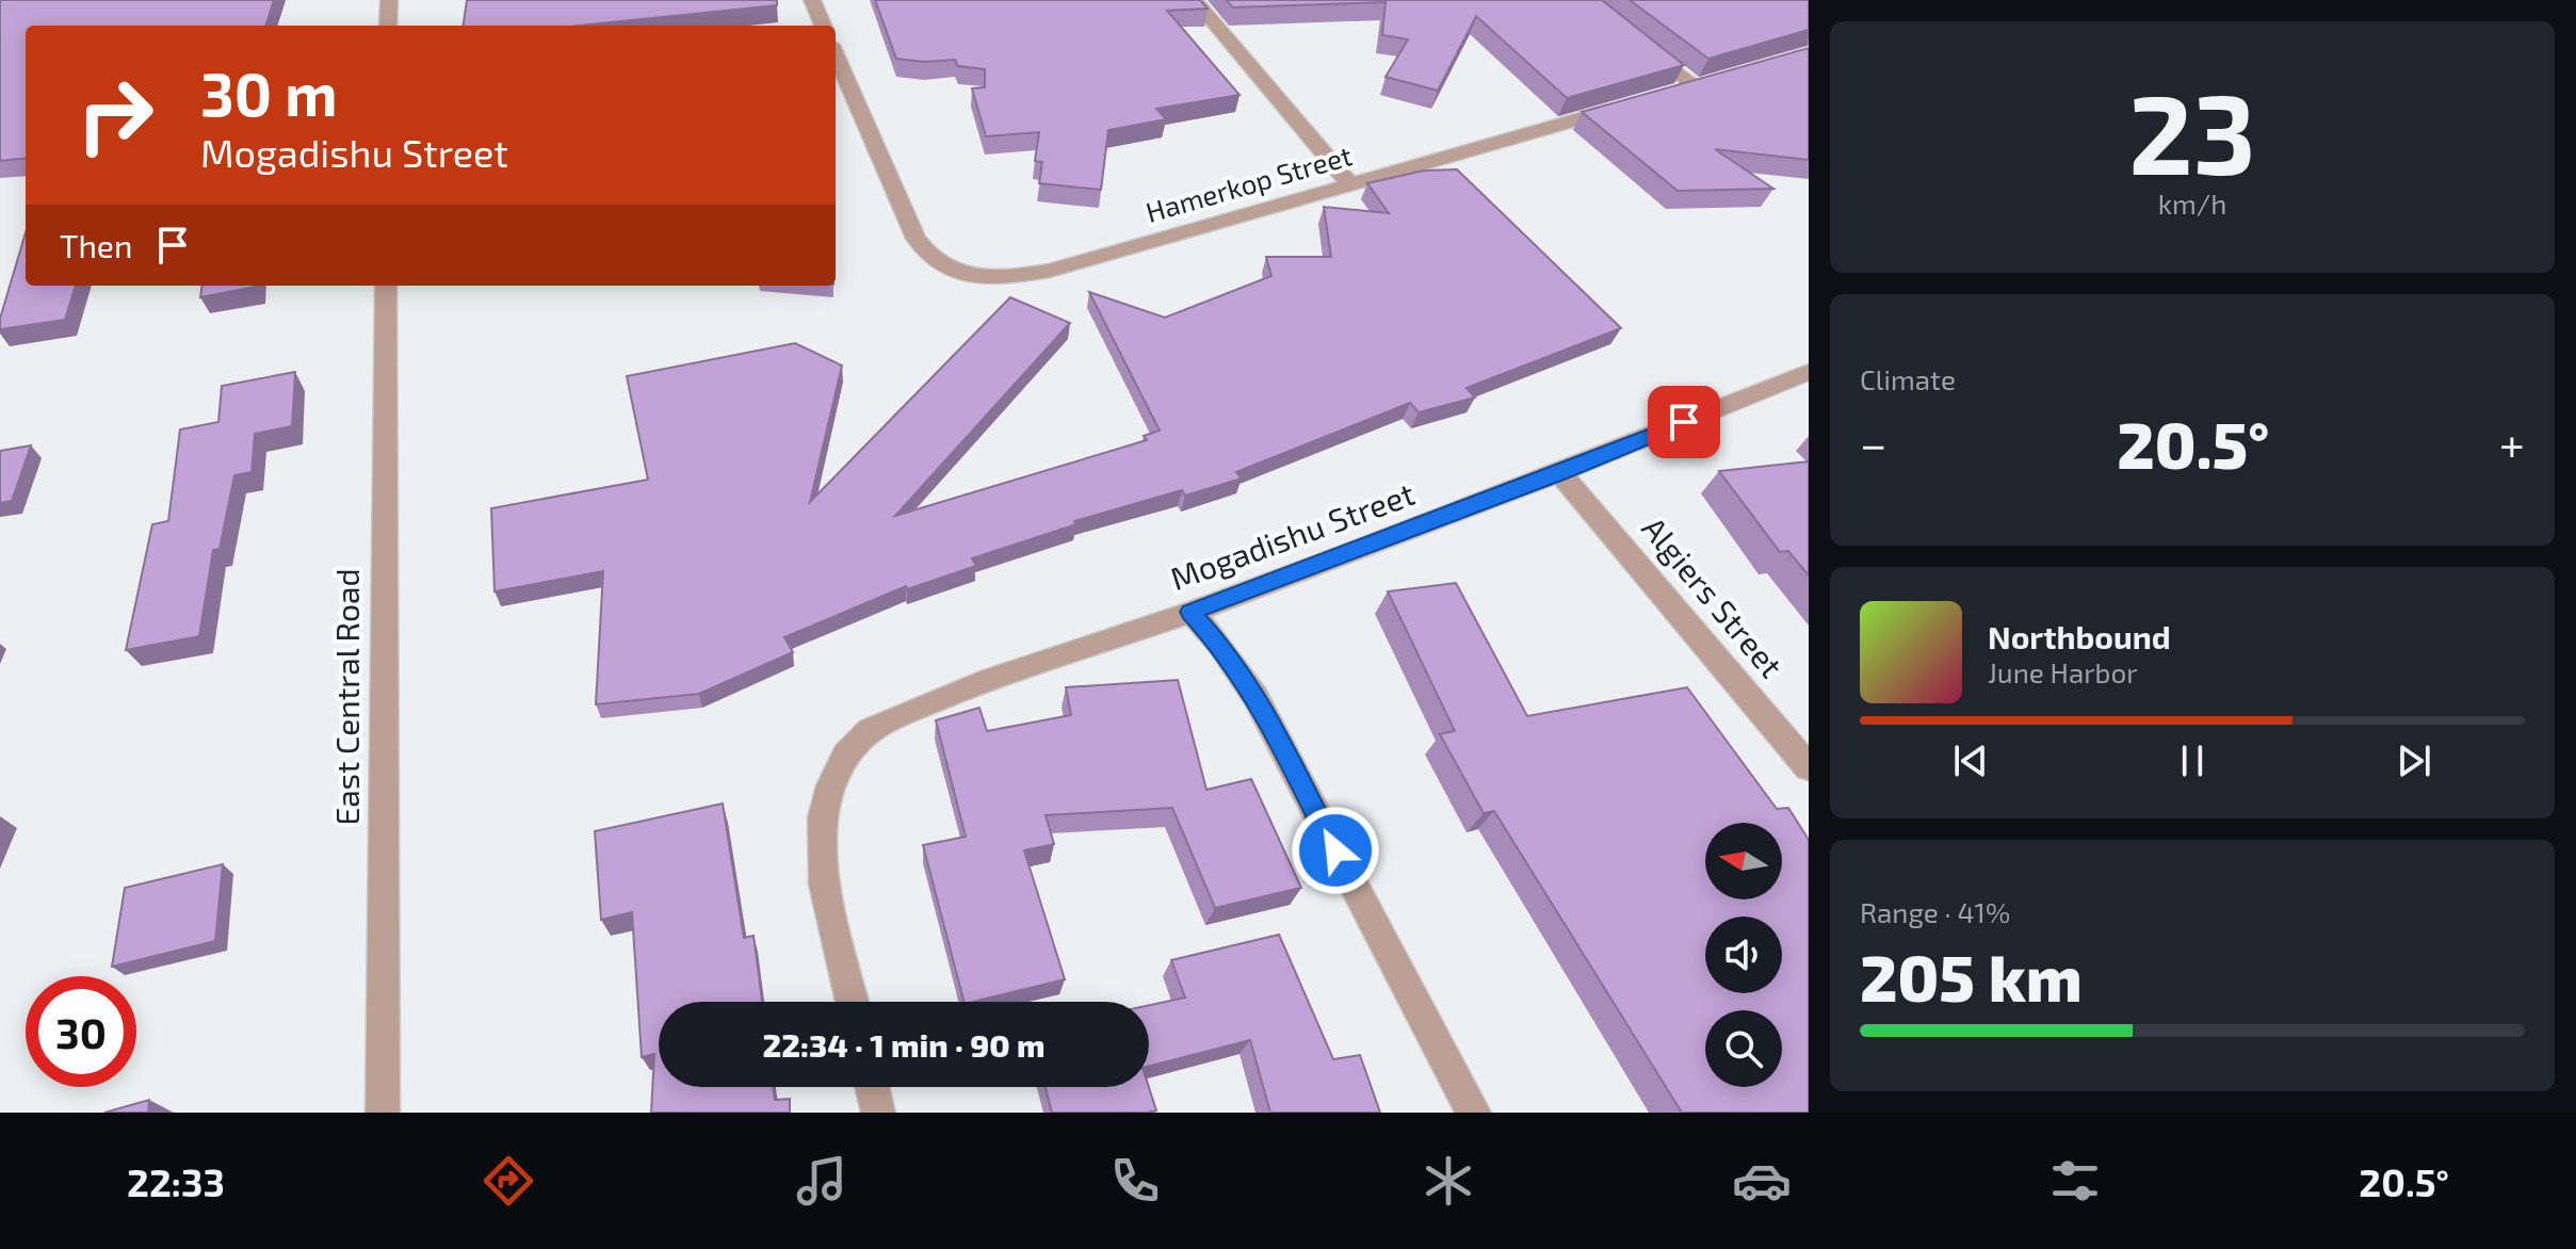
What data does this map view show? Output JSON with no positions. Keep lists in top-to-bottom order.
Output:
{
  "streets": {
    "street": [
      "Hamerkop Street",
      "Mogadishu Street",
      "Algiers Street",
      "East Central Road"
    ]
  },
  "crossings": [
    ["Mogadishu Street", "Algiers Street"]
  ],
  "north": "left",
  "page": {
    "tile": [
      ["23", "km/h"],
      "Climate",
      ["Range · 41%", "205 km"]
    ],
    "turn": ["30 m", "Mogadishu Street"],
    "then": "Then",
    "heat": ["−", "20.5°", "+"],
    "song": ["Northbound", "June Harbor"],
    "limit": "30",
    "trip": "22:34 · 1 min · 90 m",
    "tabs": ["22:33", "20.5°"]
  }
}
